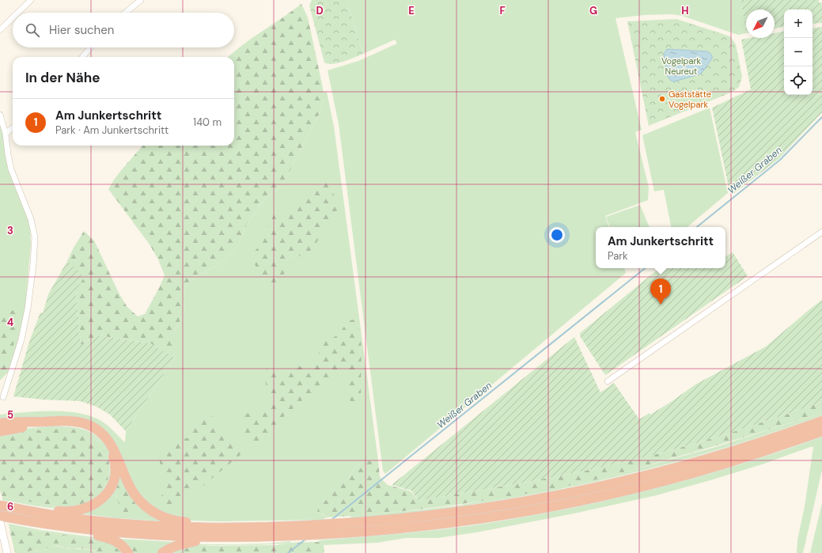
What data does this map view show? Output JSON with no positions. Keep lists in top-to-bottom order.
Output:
{
  "water": ["Weißer Graben"],
  "parks": ["Vogelpark Neureut"],
  "places": ["Gaststätte Vogelpark"],
  "north": "bottom left",
  "page": {
    "map_buttons": ["+", "−"],
    "search": "Hier suchen",
    "heading": "In der Nähe",
    "list": [
      {
        "mark": "1",
        "name": "Am Junkertschritt",
        "note": "Park · Am Junkertschritt",
        "value": "140 m"
      }
    ],
    "popup": ["Am Junkertschritt", "Park"],
    "pins": "1"
  },
  "grid": {
    "columns": [
      "D",
      "E",
      "F",
      "G",
      "H"
    ],
    "rows": [
      "3",
      "4",
      "5",
      "6"
    ]
  }
}
